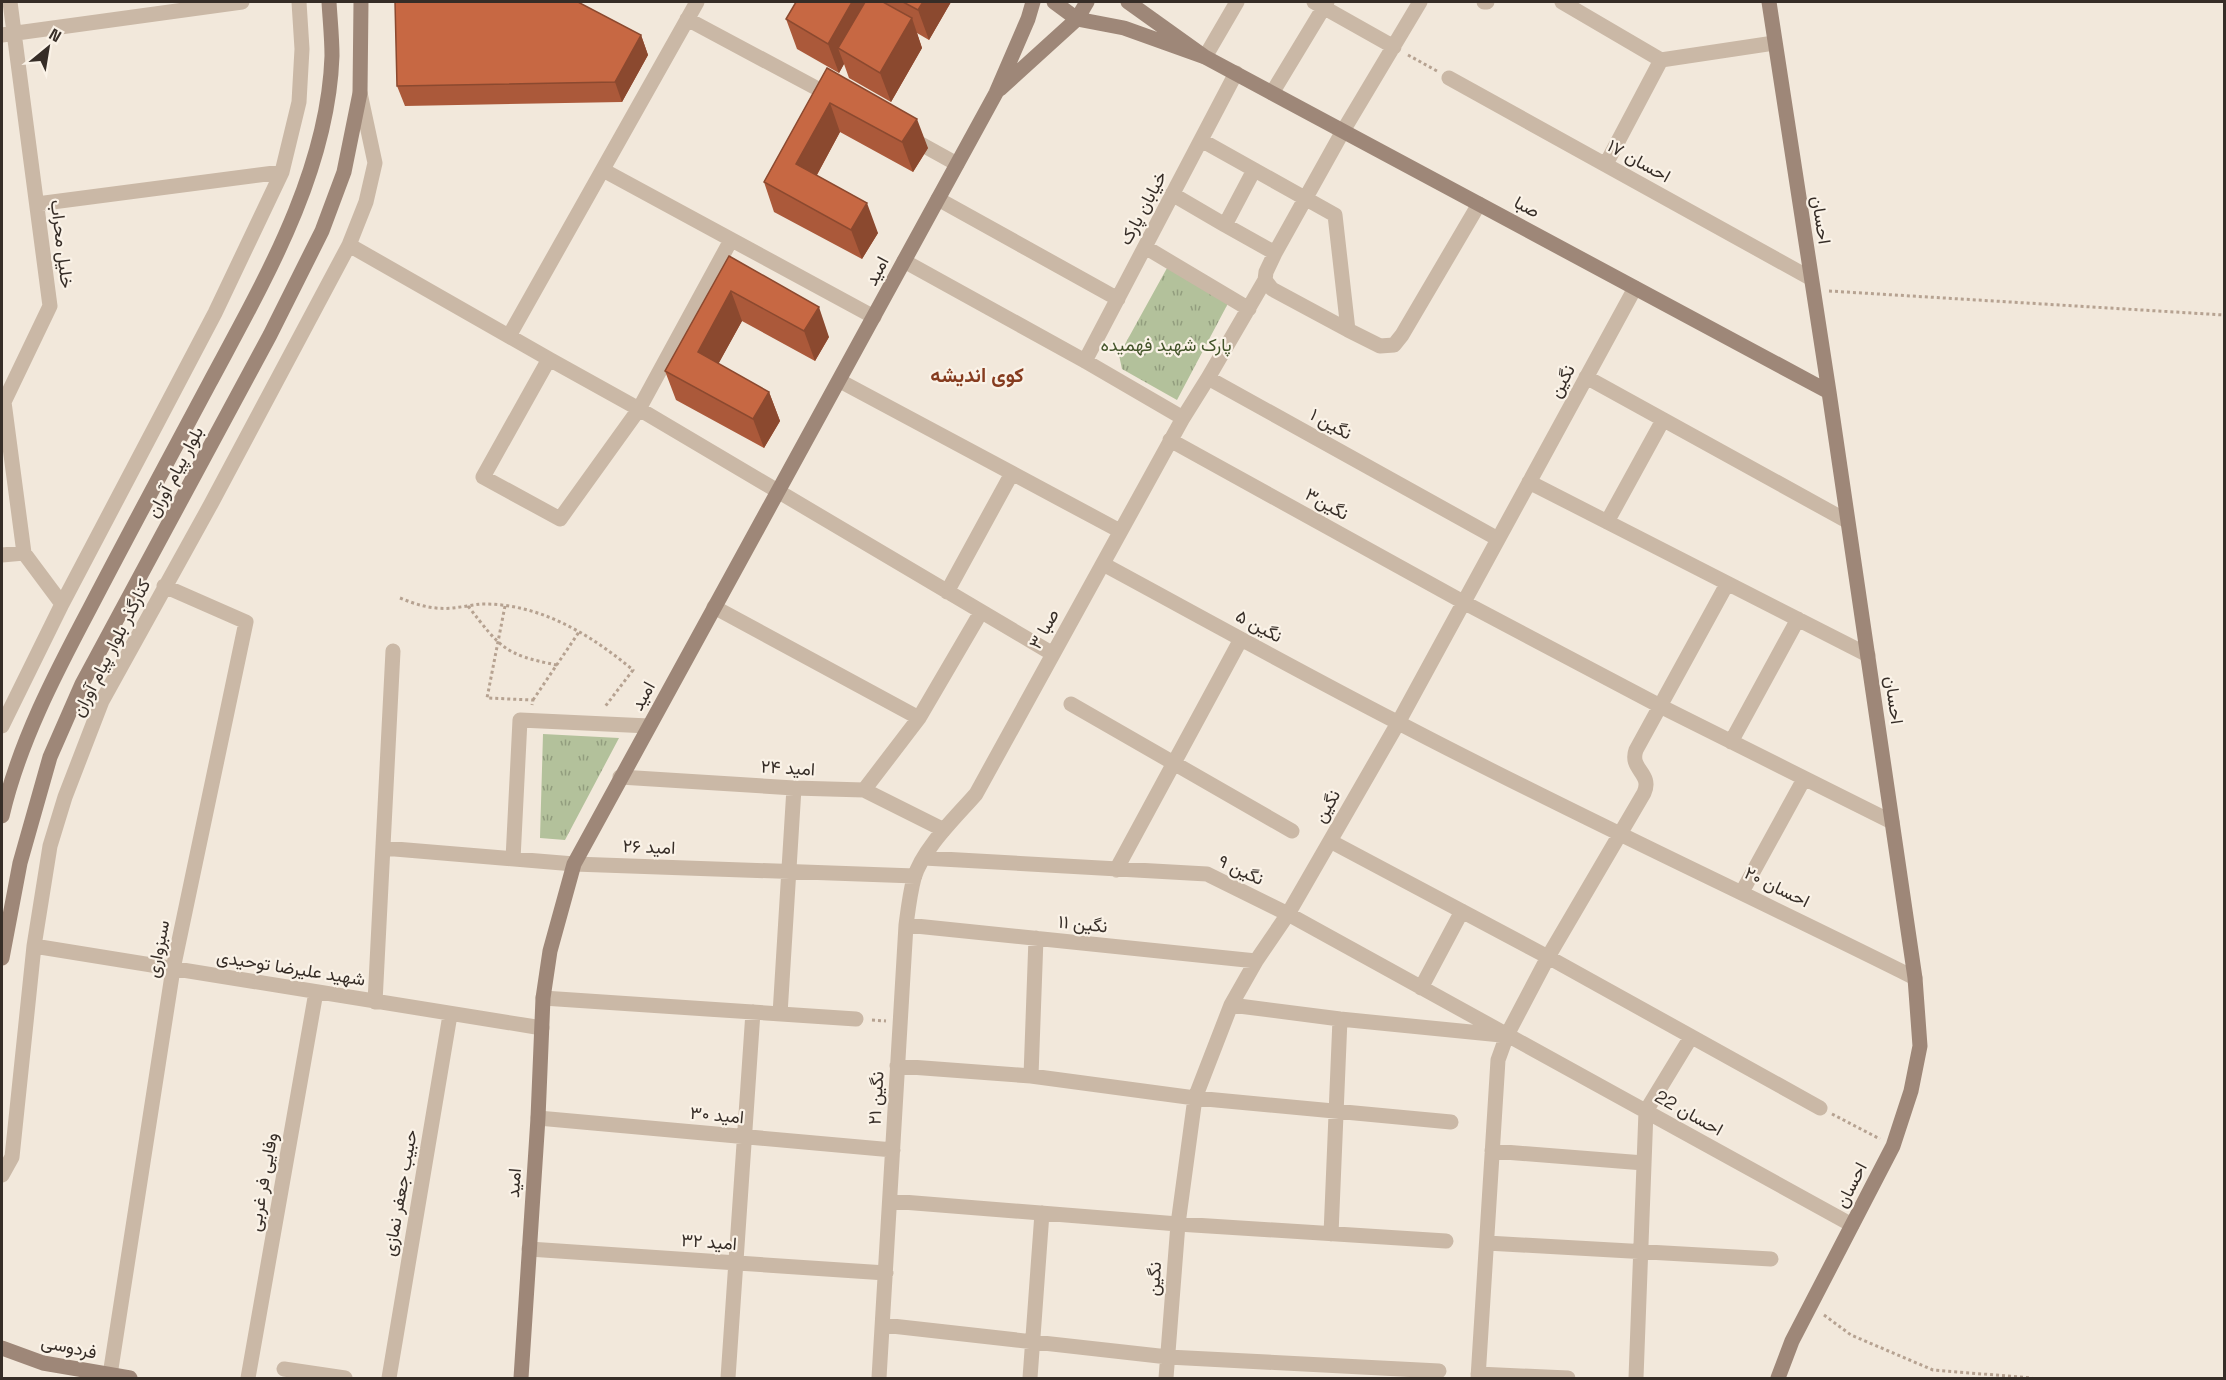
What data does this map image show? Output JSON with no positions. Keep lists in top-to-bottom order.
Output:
{
  "streets": {
    "main road": [
      "صبا",
      "احسان",
      "امید",
      "بلوار پیام آوران",
      "فردوسی"
    ],
    "street": [
      "احسان ۱۷",
      "خیابان پارک",
      "خلیل محراب",
      "نگین",
      "نگین ۱",
      "نگین۳",
      "نگین ۵",
      "صبا ۳",
      "کنارگذر بلوار پیام آوران",
      "امید ۲۴",
      "امید ۲۶",
      "نگین ۹",
      "احسان ۲۰",
      "نگین ۱۱",
      "سبزواری",
      "شهید علیرضا توحیدی",
      "نگین ۲۱",
      "احسان 22",
      "امید ۳۰",
      "وفایی فر غربی",
      "حبیب جعفر نمازی",
      "امید ۳۲"
    ]
  },
  "crossings": [
    ["احسان ۱۷", "احسان"],
    ["صبا", "خیابان پارک"],
    ["صبا", "احسان"],
    ["صبا", "نگین"],
    ["احسان", "نگین۳"],
    ["احسان", "احسان ۲۰"],
    ["احسان", "احسان 22"],
    ["امید", "امید ۲۴"],
    ["امید", "امید ۲۶"],
    ["امید", "شهید علیرضا توحیدی"],
    ["امید", "امید ۳۰"],
    ["امید", "امید ۳۲"],
    ["نگین", "نگین ۱"],
    ["نگین", "نگین۳"],
    ["نگین", "نگین ۵"],
    ["نگین", "نگین ۹"],
    ["نگین", "نگین ۱۱"],
    ["بلوار پیام آوران", "کنارگذر بلوار پیام آوران"],
    ["نگین۳", "صبا ۳"],
    ["نگین ۵", "صبا ۳"],
    ["نگین ۵", "احسان ۲۰"],
    ["صبا ۳", "امید ۲۴"],
    ["صبا ۳", "نگین ۲۱"],
    ["کنارگذر بلوار پیام آوران", "سبزواری"],
    ["کنارگذر بلوار پیام آوران", "شهید علیرضا توحیدی"],
    ["امید ۲۴", "نگین ۲۱"],
    ["امید ۲۶", "نگین ۲۱"],
    ["نگین ۹", "نگین ۲۱"],
    ["نگین ۹", "احسان 22"],
    ["نگین ۱۱", "نگین ۲۱"],
    ["سبزواری", "شهید علیرضا توحیدی"],
    ["سبزواری", "فردوسی"],
    ["شهید علیرضا توحیدی", "وفایی فر غربی"],
    ["شهید علیرضا توحیدی", "حبیب جعفر نمازی"],
    ["نگین ۲۱", "امید ۳۰"],
    ["نگین ۲۱", "امید ۳۲"]
  ],
  "districts": ["کوی اندیشه"],
  "parks": ["پارک شهید فهمیده"],
  "north": "top right"
}
